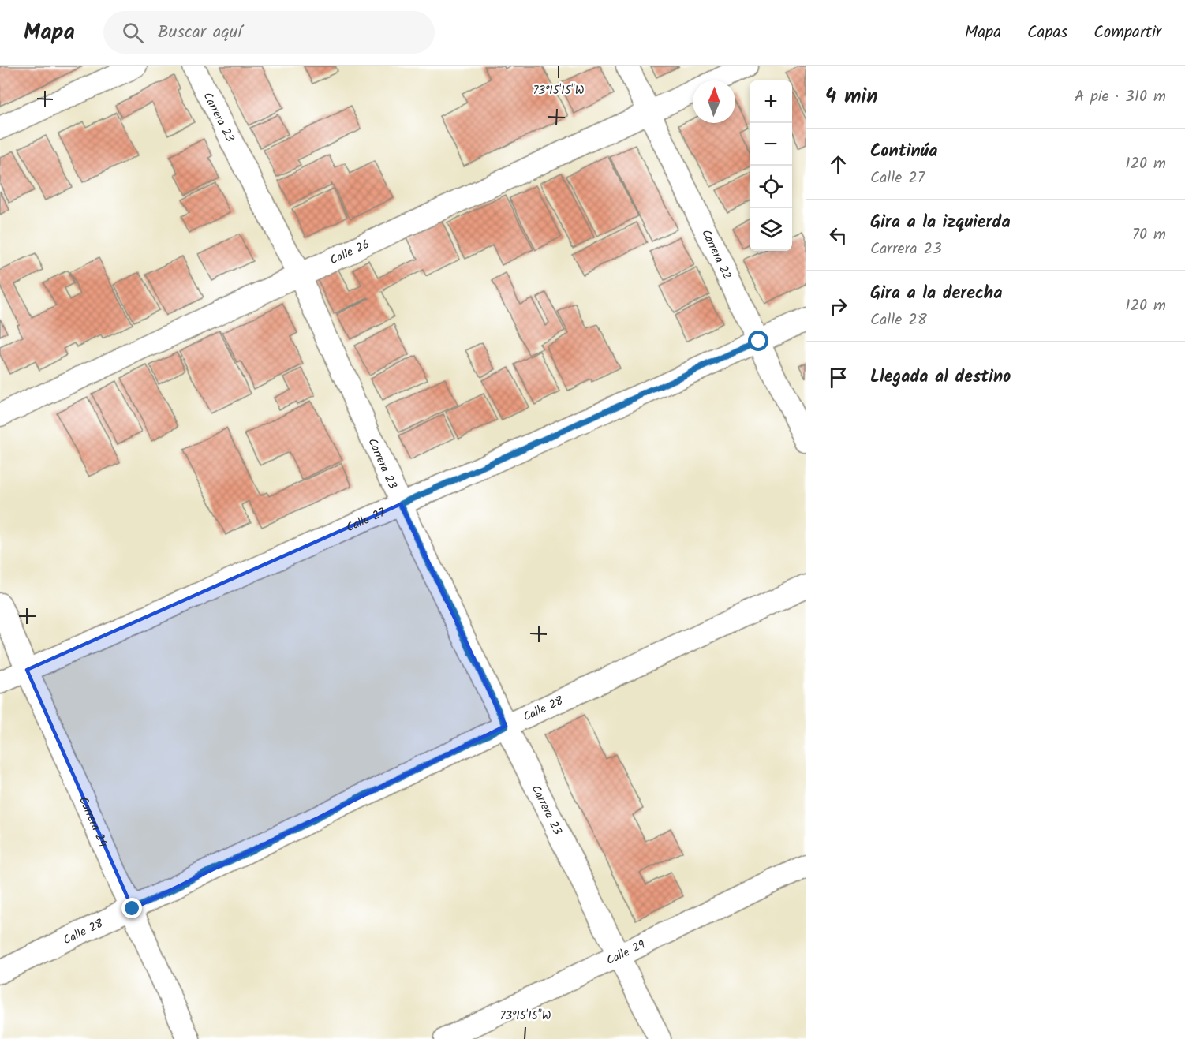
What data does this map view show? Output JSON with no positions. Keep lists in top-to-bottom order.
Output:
{
  "streets": {
    "street": [
      "Carrera 23",
      "Calle 26",
      "Carrera 22",
      "Calle 27",
      "Calle 28",
      "Carrera 24",
      "Calle 29"
    ]
  },
  "crossings": [
    ["Carrera 23", "Calle 26"],
    ["Carrera 23", "Calle 27"],
    ["Carrera 23", "Calle 28"],
    ["Carrera 23", "Calle 29"],
    ["Calle 26", "Carrera 22"],
    ["Carrera 22", "Calle 27"],
    ["Calle 27", "Carrera 24"],
    ["Calle 28", "Carrera 24"]
  ],
  "north": "top",
  "page": {
    "header": "Mapa",
    "search": "Buscar aquí",
    "nav": ["Mapa", "Capas", "Compartir"],
    "heading": ["4 min", "A pie · 310 m"],
    "map_buttons": ["+", "−"],
    "list": [
      ["Continúa", "Calle 27", "120 m"],
      ["Gira a la izquierda", "Carrera 23", "70 m"],
      ["Gira a la derecha", "Calle 28", "120 m"],
      "Llegada al destino"
    ]
  },
  "coordinates": ["73°15'15\"W"]
}
